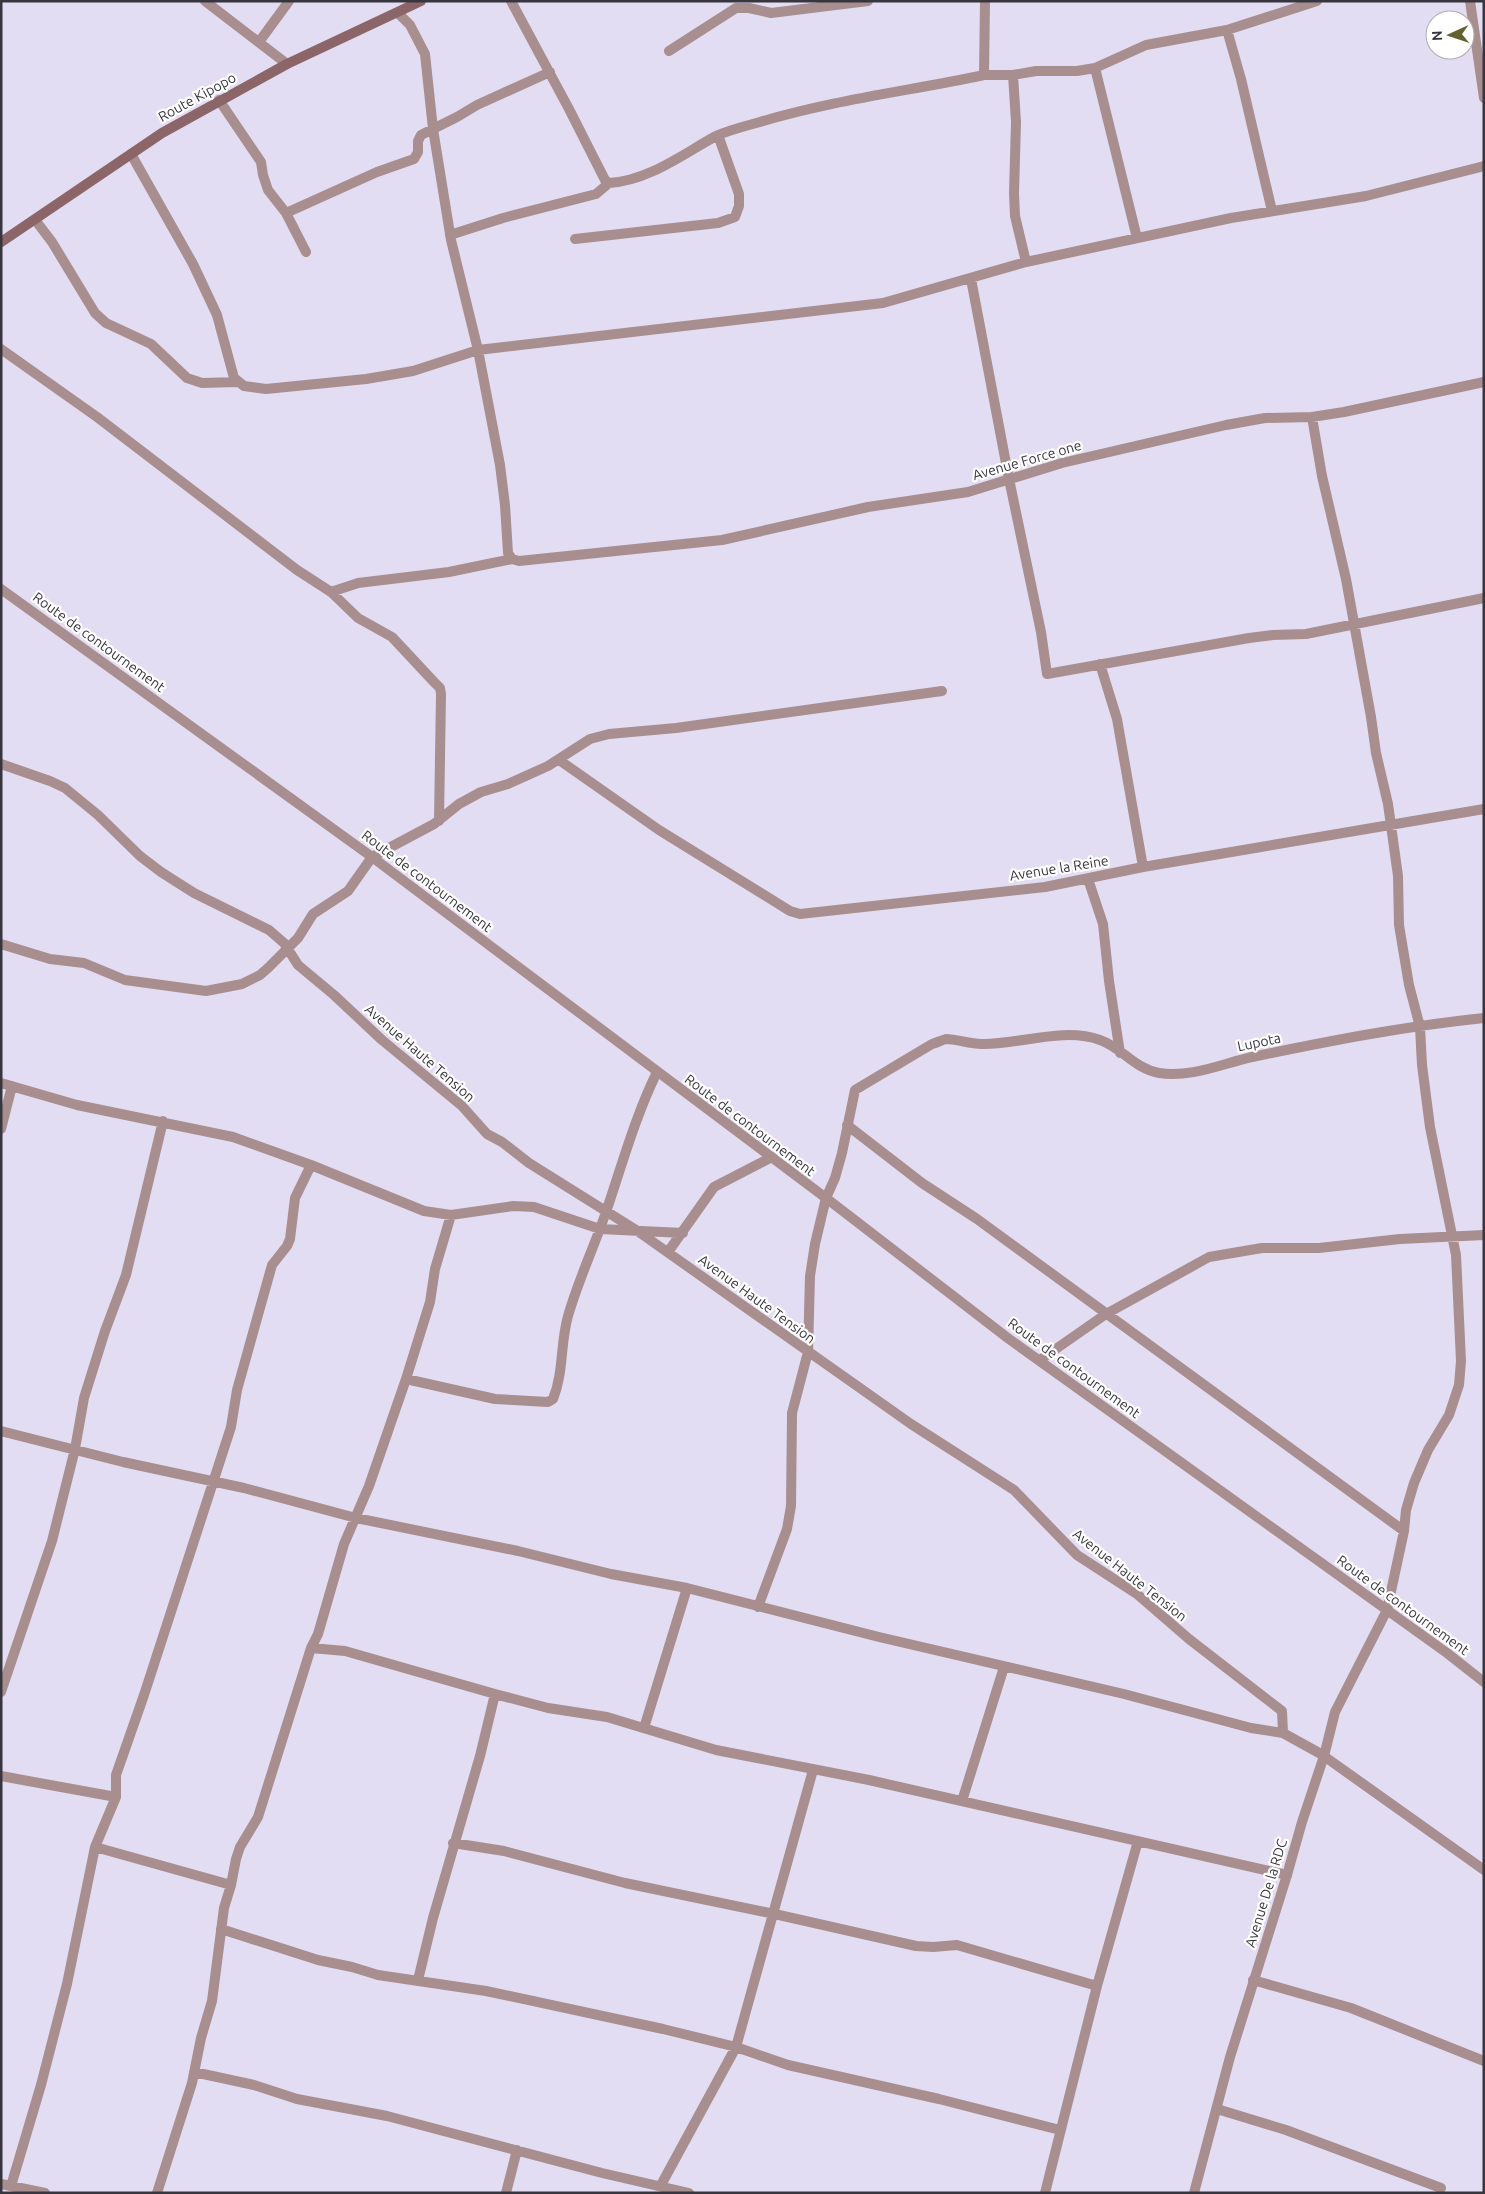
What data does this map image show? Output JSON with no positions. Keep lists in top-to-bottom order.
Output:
{
  "streets": {
    "main road": ["Route Kipopo"],
    "street": [
      "Avenue Force one",
      "Route de contournement",
      "Avenue la Reine",
      "Lupota",
      "Avenue Haute Tension",
      "Avenue De la RDC"
    ]
  },
  "crossings": [
    ["Avenue Force one", "Avenue De la RDC"],
    ["Route de contournement", "Lupota"],
    ["Route de contournement", "Avenue De la RDC"],
    ["Avenue la Reine", "Avenue De la RDC"],
    ["Lupota", "Avenue Haute Tension"],
    ["Lupota", "Avenue De la RDC"]
  ],
  "north": "left"
}
